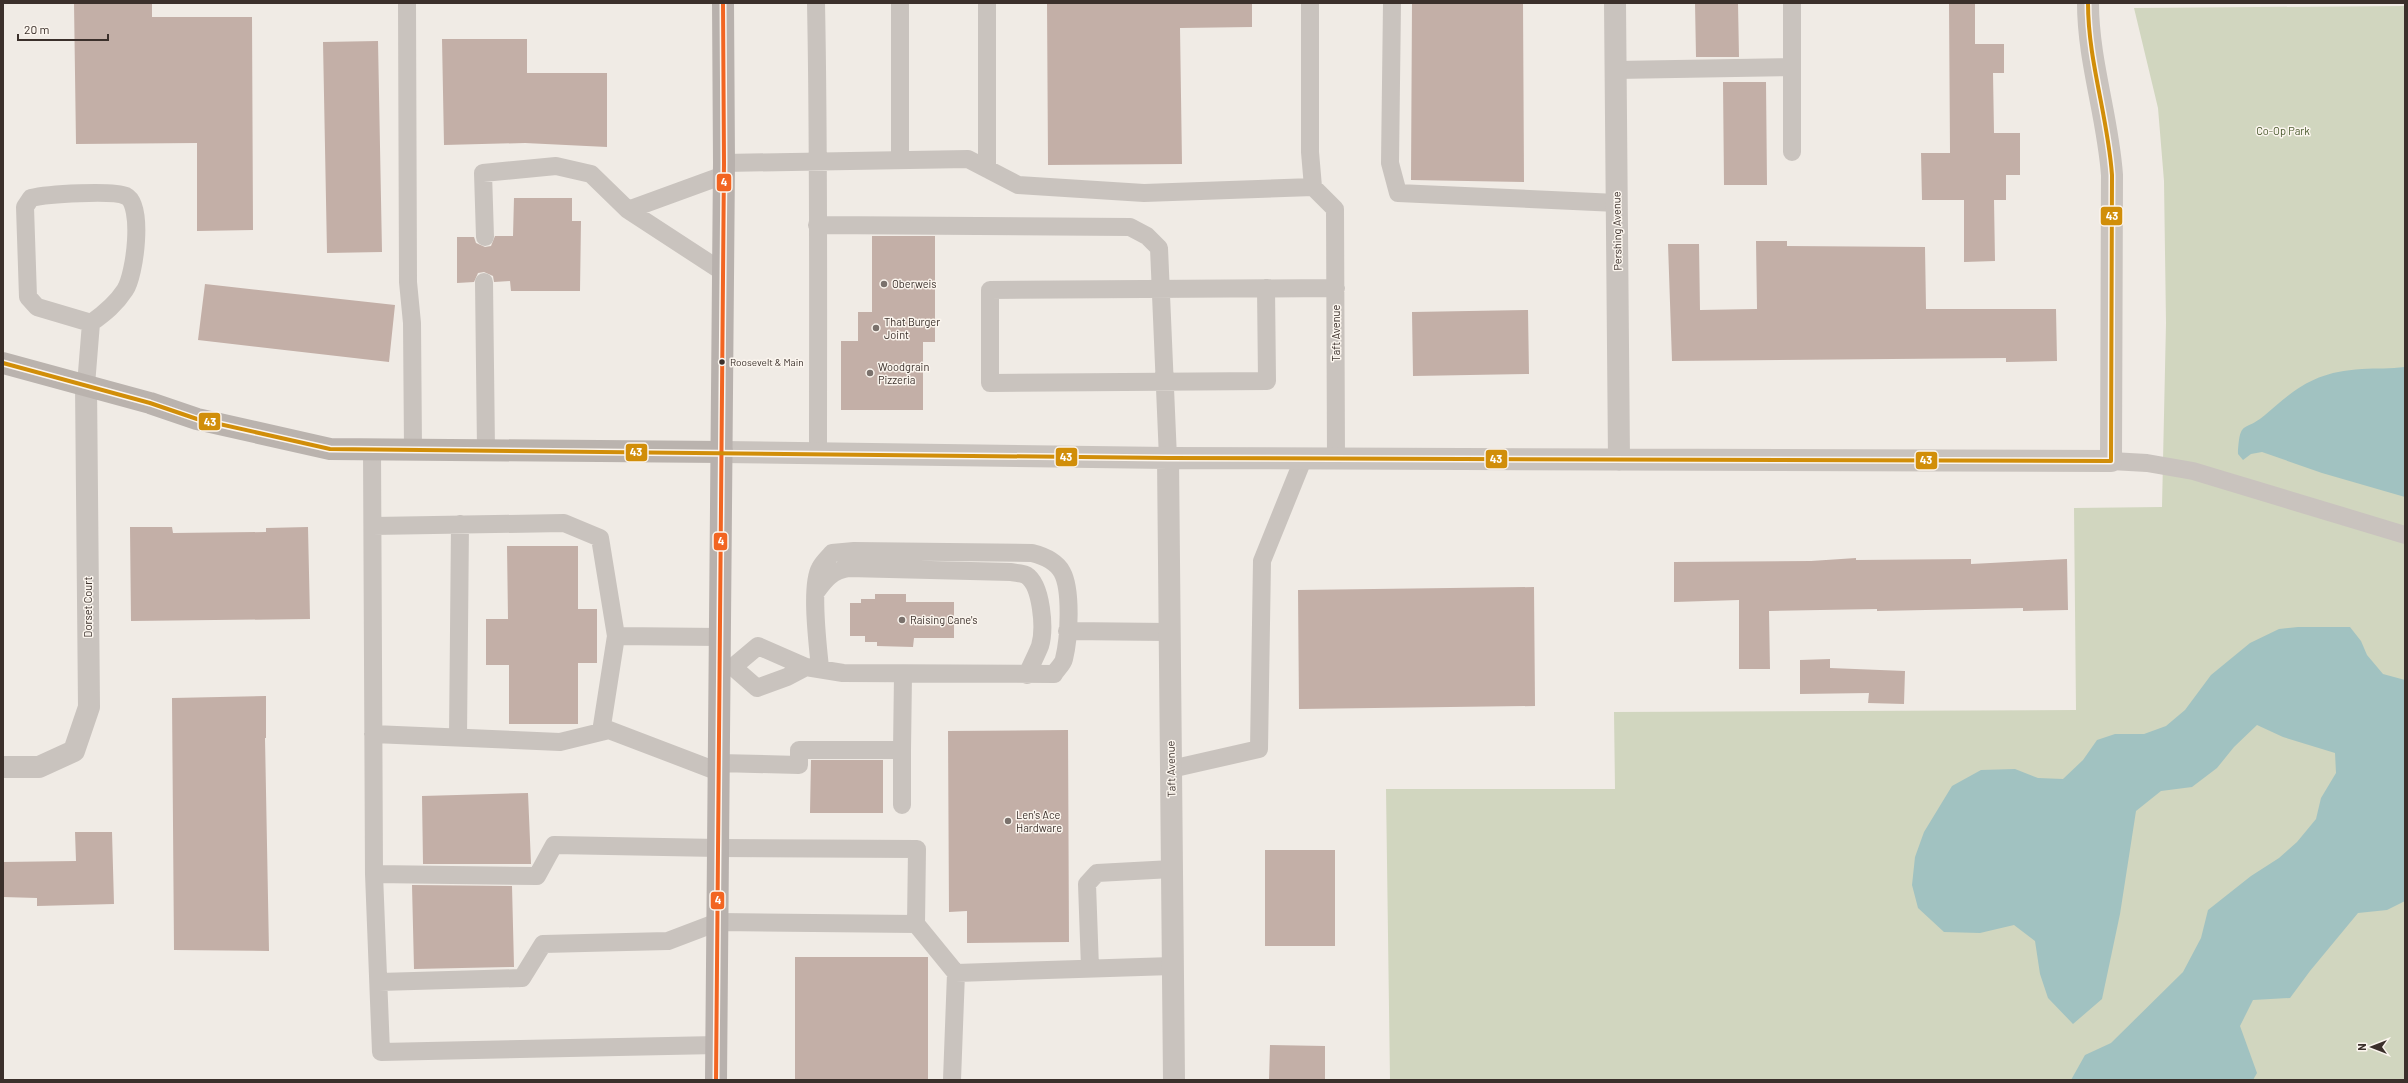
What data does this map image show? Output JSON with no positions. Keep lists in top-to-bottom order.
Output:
{
  "streets": {
    "street": ["Pershing Avenue", "Taft Avenue", "Dorset Court"]
  },
  "parks": ["Co-Op Park"],
  "places": [
    "Oberweis",
    "That Burger Joint",
    "Roosevelt & Main",
    "Woodgrain Pizzeria",
    "Raising Cane's",
    "Len's Ace Hardware"
  ],
  "lines": ["transit line 4", "transit line 43"],
  "scale_bar": "20 m",
  "north": "left"
}
